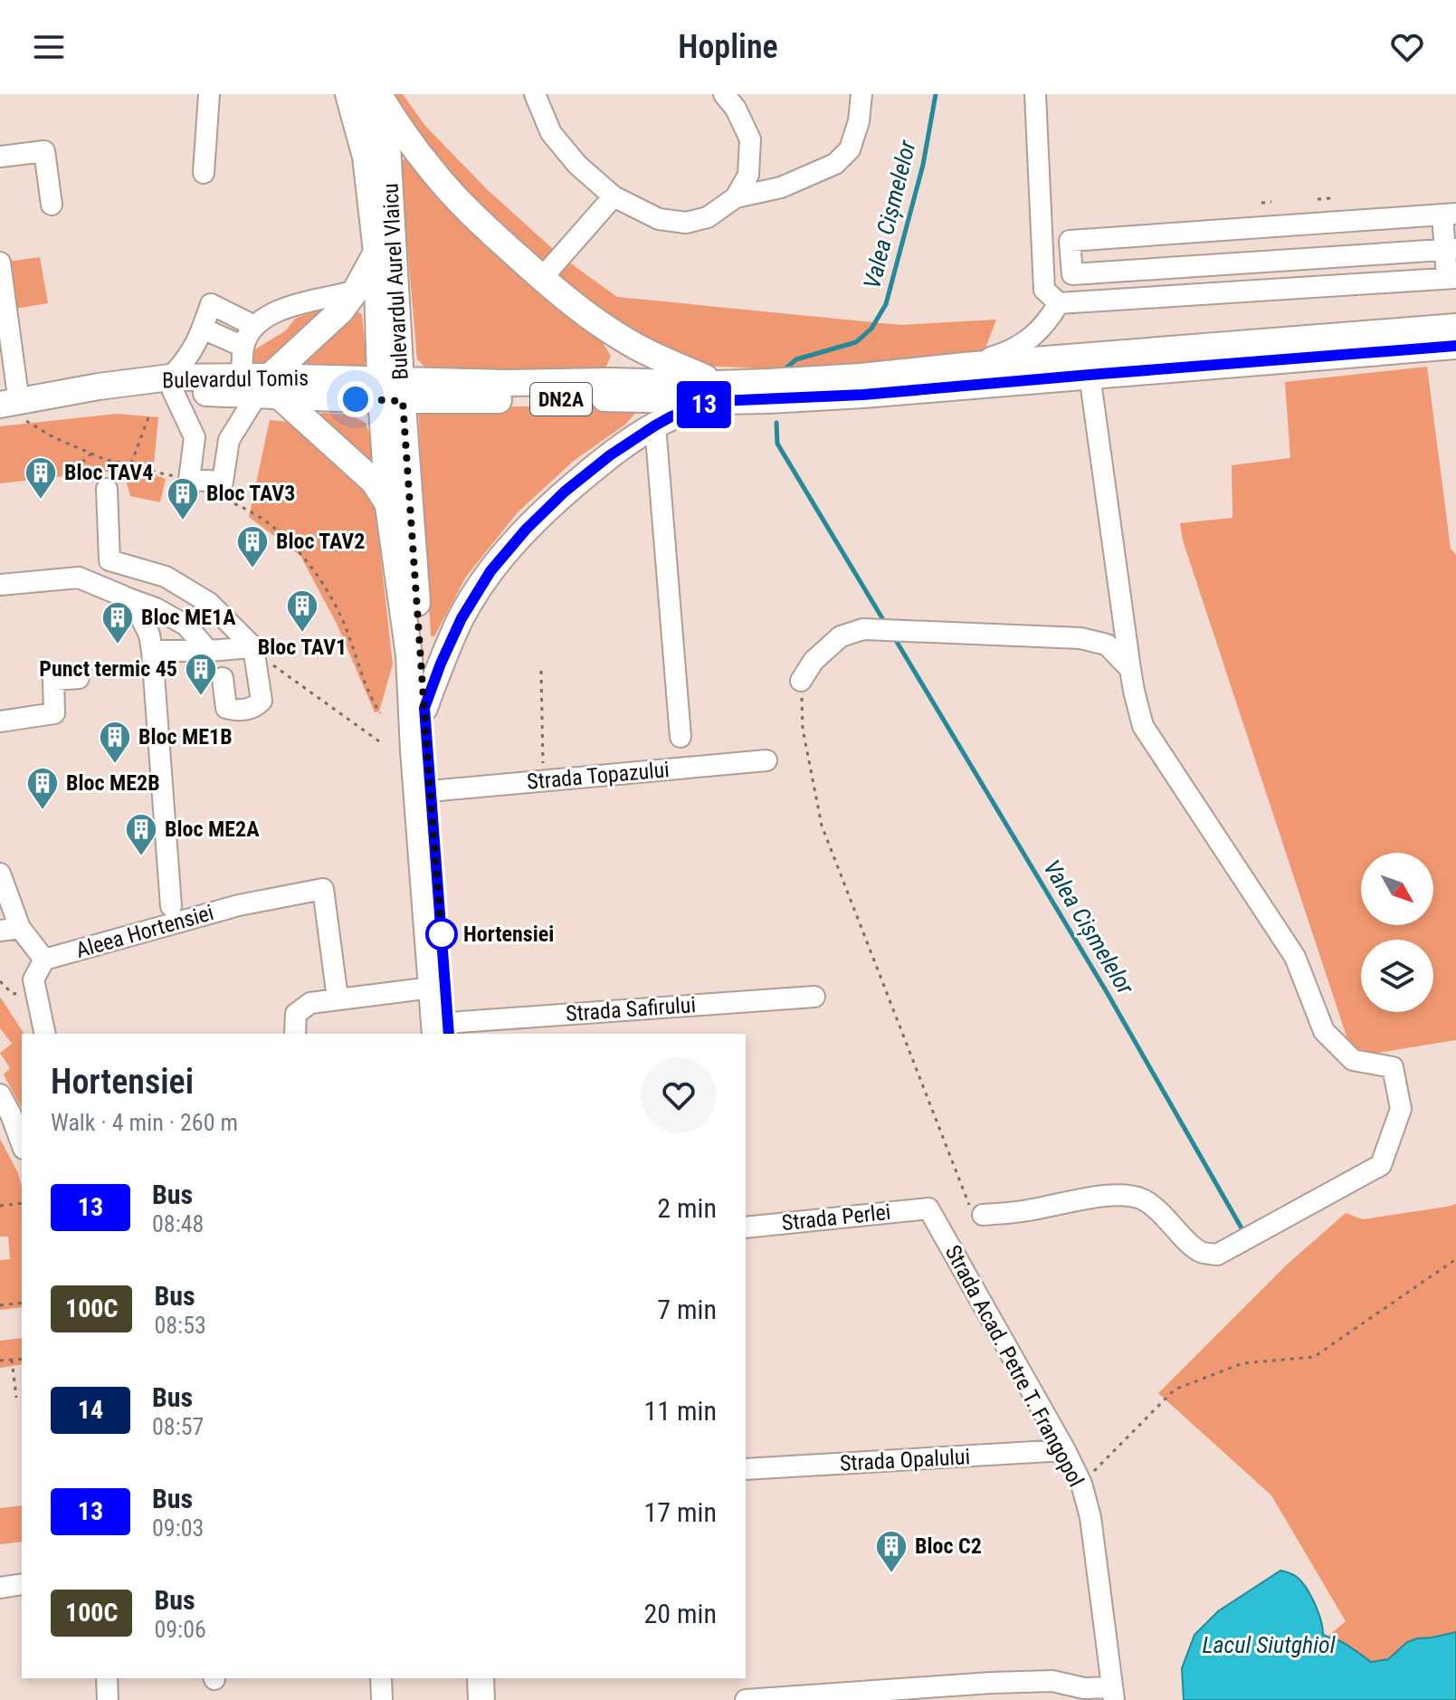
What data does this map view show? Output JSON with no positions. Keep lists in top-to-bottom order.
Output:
{
  "streets": {
    "main road": ["Bulevardul Aurel Vlaicu", "Bulevardul Tomis", "DN2A"],
    "street": [
      "Strada Topazului",
      "Aleea Hortensiei",
      "Strada Safirului",
      "Strada Perlei",
      "Strada Acad. Petre T. Frangopol",
      "Strada Opalului"
    ]
  },
  "crossings": [
    ["Bulevardul Aurel Vlaicu", "Bulevardul Tomis"],
    ["Bulevardul Aurel Vlaicu", "Strada Topazului"],
    ["Bulevardul Aurel Vlaicu", "Strada Safirului"],
    ["Strada Perlei", "Strada Acad. Petre T. Frangopol"],
    ["Strada Acad. Petre T. Frangopol", "Strada Opalului"]
  ],
  "water": ["Valea Cișmelelor", "Lacul Siutghiol"],
  "places": {
    "building": [
      "Bloc TAV4",
      "Bloc TAV3",
      "Bloc TAV2",
      "Bloc TAV1",
      "Bloc ME1A",
      "Punct termic 45",
      "Bloc ME1B",
      "Bloc ME2B",
      "Bloc ME2A",
      "Bloc C2"
    ],
    "other": ["Hortensiei"]
  },
  "lines": ["bus line 13"],
  "north": "bottom right",
  "page": {
    "header": "Hopline",
    "on_map": "13",
    "heading": ["Hortensiei", "Walk · 4 min · 260 m"],
    "list": [
      {
        "mark": "13",
        "name": "Bus",
        "note": "08:48",
        "value": "2 min"
      },
      {
        "mark": "100C",
        "name": "Bus",
        "note": "08:53",
        "value": "7 min"
      },
      {
        "mark": "14",
        "name": "Bus",
        "note": "08:57",
        "value": "11 min"
      },
      {
        "mark": "13",
        "name": "Bus",
        "note": "09:03",
        "value": "17 min"
      },
      {
        "mark": "100C",
        "name": "Bus",
        "note": "09:06",
        "value": "20 min"
      }
    ]
  }
}
